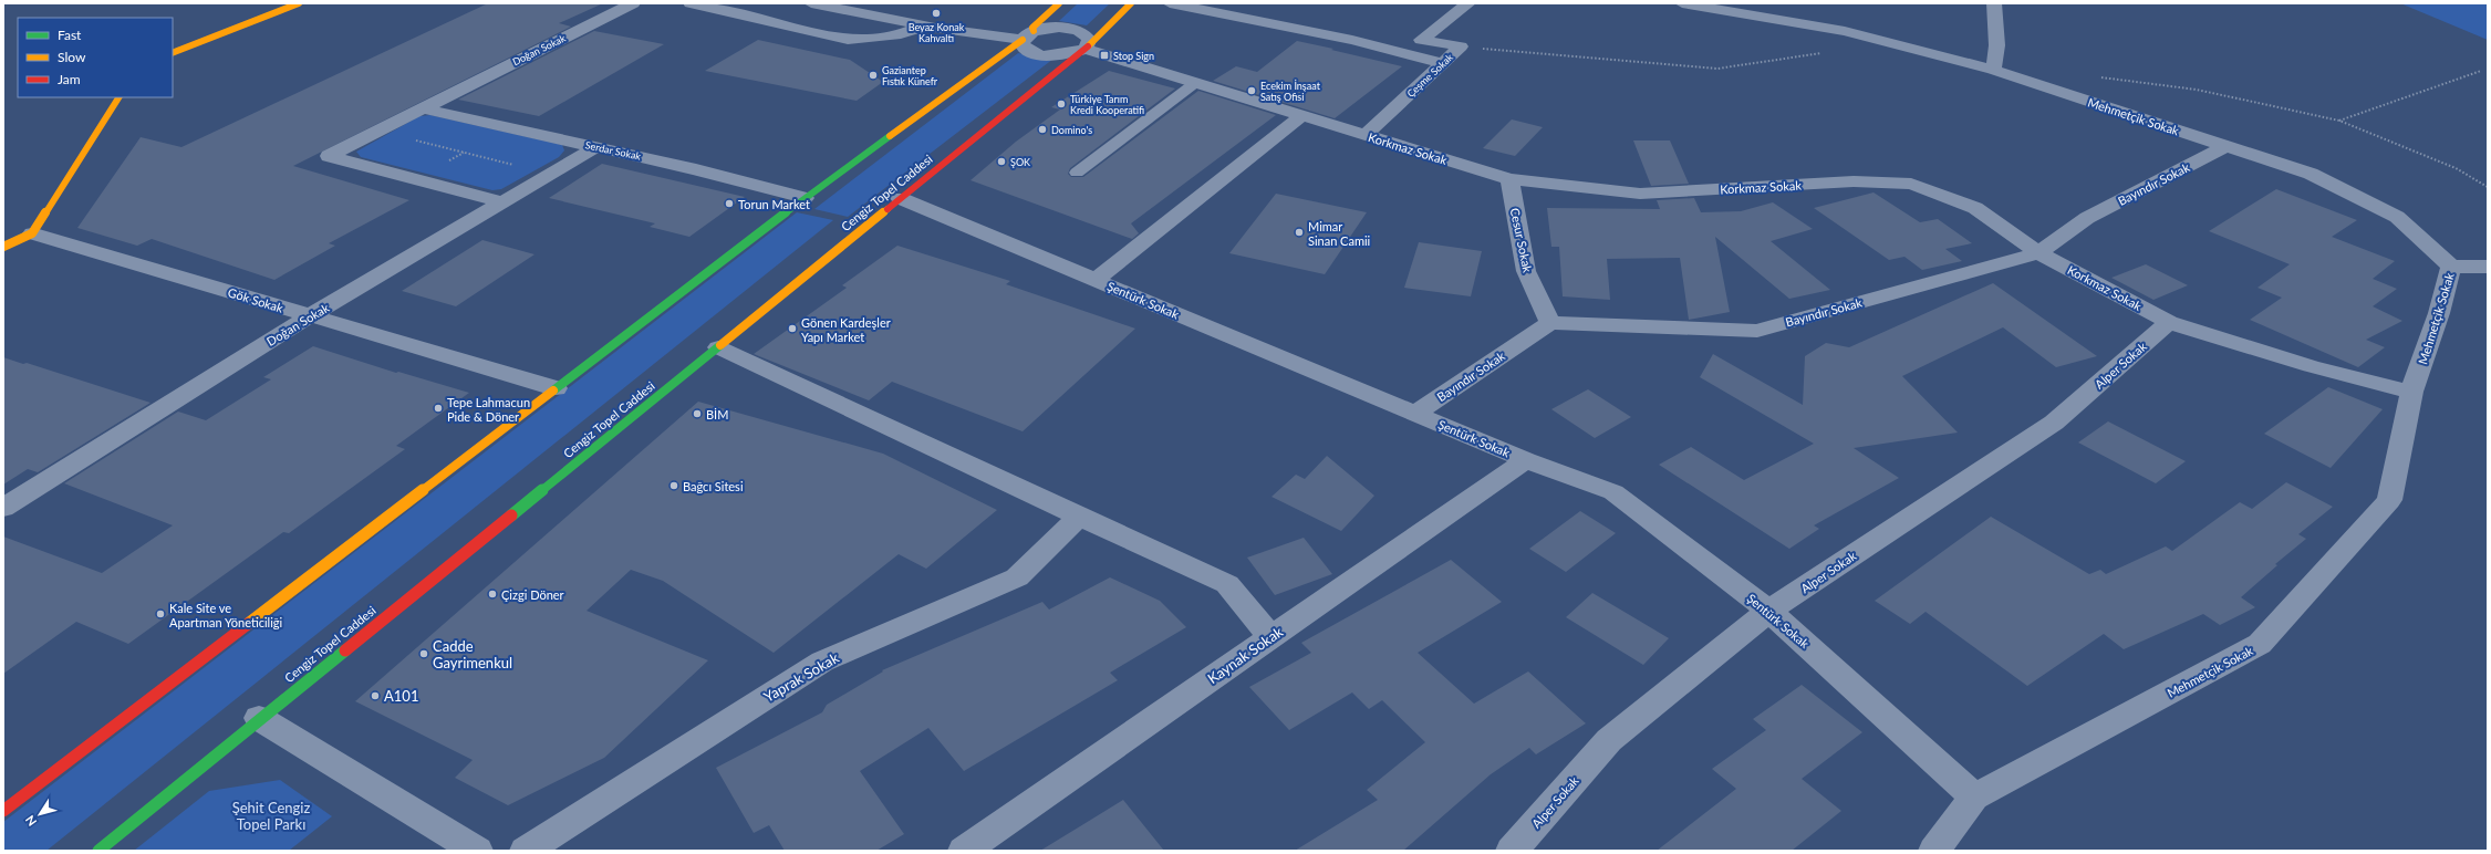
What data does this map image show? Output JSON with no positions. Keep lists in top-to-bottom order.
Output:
{
  "streets": {
    "main road": ["Cengiz Topel Caddesi"],
    "street": [
      "Doğan Sokak",
      "Çeşme Sokak",
      "Mehmetçik Sokak",
      "Korkmaz Sokak",
      "Serdar Sokak",
      "Bayındır Sokak",
      "Cesur Sokak",
      "Gök Sokak",
      "Şentürk Sokak",
      "Alper Sokak",
      "Kaynak Sokak",
      "Yaprak Sokak"
    ]
  },
  "crossings": [
    ["Doğan Sokak", "Serdar Sokak"],
    ["Doğan Sokak", "Gök Sokak"],
    ["Çeşme Sokak", "Korkmaz Sokak"],
    ["Mehmetçik Sokak", "Korkmaz Sokak"],
    ["Mehmetçik Sokak", "Bayındır Sokak"],
    ["Mehmetçik Sokak", "Şentürk Sokak"],
    ["Korkmaz Sokak", "Bayındır Sokak"],
    ["Korkmaz Sokak", "Cengiz Topel Caddesi"],
    ["Korkmaz Sokak", "Cesur Sokak"],
    ["Korkmaz Sokak", "Alper Sokak"],
    ["Bayındır Sokak", "Cesur Sokak"],
    ["Bayındır Sokak", "Şentürk Sokak"],
    ["Cengiz Topel Caddesi", "Şentürk Sokak"],
    ["Şentürk Sokak", "Alper Sokak"],
    ["Şentürk Sokak", "Kaynak Sokak"]
  ],
  "parks": ["Şehit Cengiz Topel Parkı"],
  "places": {
    "other": [
      "Beyaz Konak Kahvaltı",
      "Gaziantep Fıstık Künefr",
      "Ecekim İnşaat Satış Ofisi",
      "Türkiye Tarım Kredi Kooperatifi",
      "Domino's",
      "ŞOK",
      "Torun Market",
      "Mimar Sinan Camii",
      "Gönen Kardeşler Yapı Market",
      "Tepe Lahmacun Pide & Döner",
      "BİM",
      "Bağcı Sitesi",
      "Çizgi Döner",
      "Kale Site ve Apartman Yöneticiliği",
      "Cadde Gayrimenkul",
      "A101"
    ],
    "transit": ["Stop Sign"]
  },
  "legend": ["Fast", "Slow", "Jam"],
  "north": "bottom left"
}
